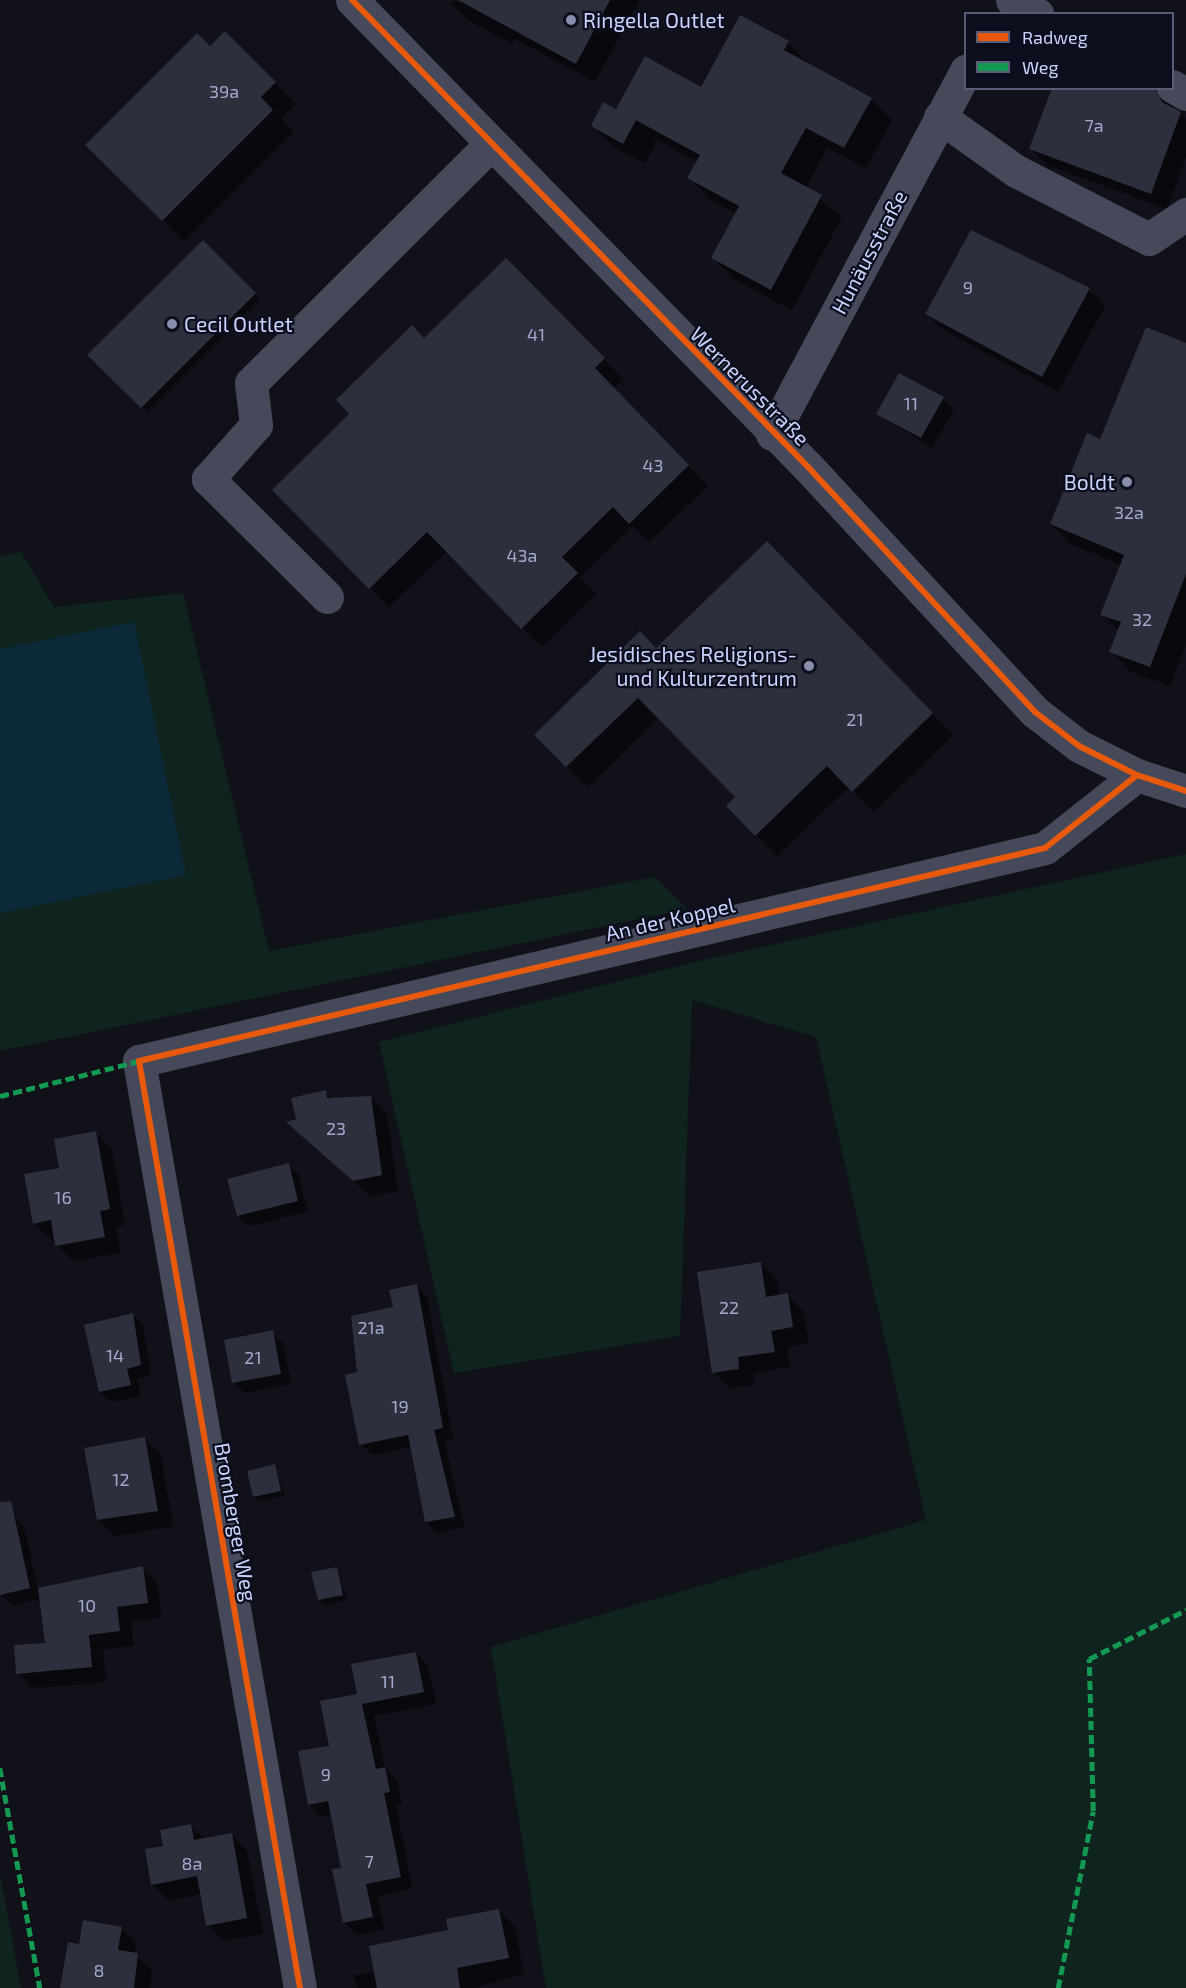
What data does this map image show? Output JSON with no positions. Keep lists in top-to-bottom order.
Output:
{
  "streets": {
    "street": [
      "Hunäusstraße",
      "Wernerusstraße",
      "An der Koppel",
      "Bromberger Weg"
    ]
  },
  "crossings": [
    ["Hunäusstraße", "Wernerusstraße"],
    ["Wernerusstraße", "An der Koppel"],
    ["An der Koppel", "Bromberger Weg"]
  ],
  "places": [
    "Ringella Outlet",
    "Cecil Outlet",
    "Boldt",
    "Jesidisches Religions- und Kulturzentrum"
  ],
  "house_numbers": [
    "39a",
    "7a",
    "9",
    "41",
    "11",
    "43",
    "32a",
    "43a",
    "32",
    "21",
    "23",
    "16",
    "22",
    "21a",
    "14",
    "21",
    "19",
    "12",
    "10",
    "11",
    "9",
    "7",
    "8a",
    "8"
  ],
  "legend": ["Radweg", "Weg"]
}
